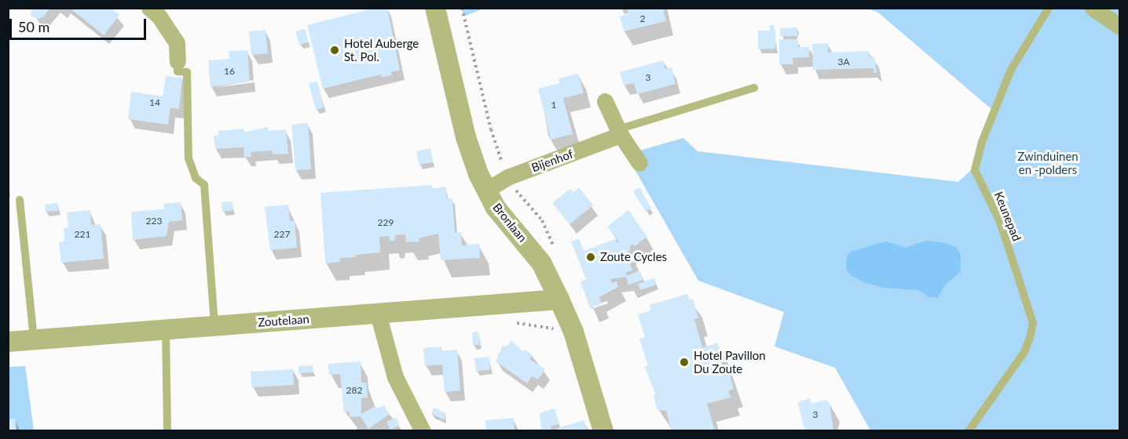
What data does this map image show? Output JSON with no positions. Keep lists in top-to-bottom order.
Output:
{
  "streets": {
    "street": ["Bijenhof", "Bronlaan", "Zoutelaan"],
    "lane": ["Keunepad"]
  },
  "crossings": [
    ["Bijenhof", "Bronlaan"],
    ["Bronlaan", "Zoutelaan"]
  ],
  "parks": ["Zwinduinen en -polders"],
  "places": ["Hotel Auberge St. Pol.", "Zoute Cycles", "Hotel Pavillon Du Zoute"],
  "house_numbers": [
    "2",
    "3A",
    "16",
    "3",
    "14",
    "1",
    "223",
    "229",
    "221",
    "227",
    "282",
    "3"
  ],
  "scale_bar": "50 m"
}
